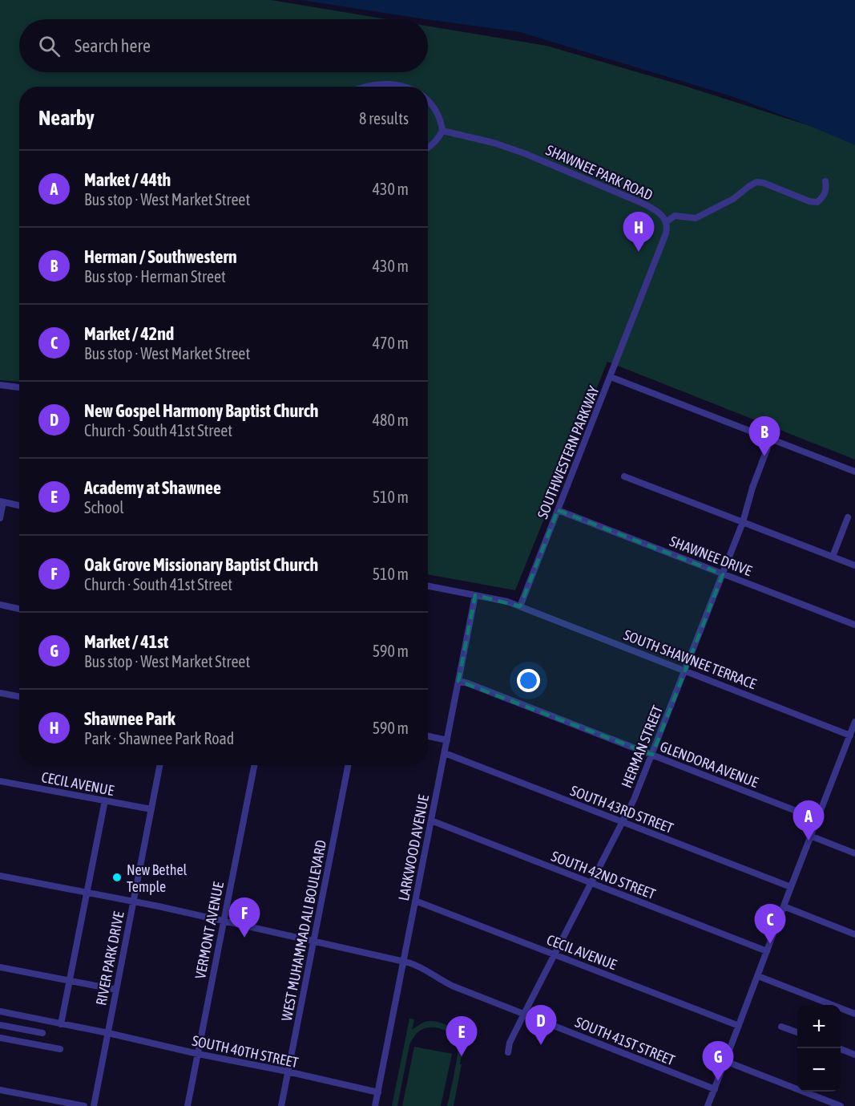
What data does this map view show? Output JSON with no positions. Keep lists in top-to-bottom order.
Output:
{
  "streets": {
    "street": [
      "SHAWNEE PARK ROAD",
      "SOUTHWESTERN PARKWAY",
      "SHAWNEE DRIVE",
      "SOUTH SHAWNEE TERRACE",
      "HERMAN STREET",
      "GLENDORA AVENUE",
      "CECIL AVENUE",
      "SOUTH 43RD STREET",
      "LARKWOOD AVENUE",
      "SOUTH 42ND STREET",
      "VERMONT AVENUE",
      "WEST MUHAMMAD ALI BOULEVARD",
      "RIVER PARK DRIVE",
      "SOUTH 41ST STREET",
      "SOUTH 40TH STREET"
    ]
  },
  "crossings": [
    ["SOUTHWESTERN PARKWAY", "SHAWNEE DRIVE"],
    ["SOUTHWESTERN PARKWAY", "SOUTH SHAWNEE TERRACE"],
    ["SOUTHWESTERN PARKWAY", "HERMAN STREET"],
    ["SHAWNEE DRIVE", "HERMAN STREET"],
    ["SOUTH SHAWNEE TERRACE", "HERMAN STREET"],
    ["HERMAN STREET", "GLENDORA AVENUE"],
    ["HERMAN STREET", "CECIL AVENUE"],
    ["HERMAN STREET", "SOUTH 43RD STREET"],
    ["HERMAN STREET", "SOUTH 42ND STREET"],
    ["HERMAN STREET", "SOUTH 41ST STREET"],
    ["GLENDORA AVENUE", "LARKWOOD AVENUE"],
    ["CECIL AVENUE", "LARKWOOD AVENUE"],
    ["CECIL AVENUE", "RIVER PARK DRIVE"],
    ["SOUTH 43RD STREET", "LARKWOOD AVENUE"],
    ["LARKWOOD AVENUE", "SOUTH 42ND STREET"],
    ["LARKWOOD AVENUE", "SOUTH 41ST STREET"],
    ["LARKWOOD AVENUE", "SOUTH 40TH STREET"],
    ["VERMONT AVENUE", "SOUTH 41ST STREET"],
    ["VERMONT AVENUE", "SOUTH 40TH STREET"],
    ["WEST MUHAMMAD ALI BOULEVARD", "SOUTH 41ST STREET"],
    ["WEST MUHAMMAD ALI BOULEVARD", "SOUTH 40TH STREET"],
    ["RIVER PARK DRIVE", "SOUTH 41ST STREET"],
    ["RIVER PARK DRIVE", "SOUTH 40TH STREET"]
  ],
  "places": ["New Bethel Temple"],
  "page": {
    "search": "Search here",
    "heading": ["Nearby", "8 results"],
    "list": [
      {
        "mark": "A",
        "name": "Market / 44th",
        "note": "Bus stop · West Market Street",
        "value": "430 m"
      },
      {
        "mark": "B",
        "name": "Herman / Southwestern",
        "note": "Bus stop · Herman Street",
        "value": "430 m"
      },
      {
        "mark": "C",
        "name": "Market / 42nd",
        "note": "Bus stop · West Market Street",
        "value": "470 m"
      },
      {
        "mark": "D",
        "name": "New Gospel Harmony Baptist Church",
        "note": "Church · South 41st Street",
        "value": "480 m"
      },
      {
        "mark": "E",
        "name": "Academy at Shawnee",
        "note": "School",
        "value": "510 m"
      },
      {
        "mark": "F",
        "name": "Oak Grove Missionary Baptist Church",
        "note": "Church · South 41st Street",
        "value": "510 m"
      },
      {
        "mark": "G",
        "name": "Market / 41st",
        "note": "Bus stop · West Market Street",
        "value": "590 m"
      },
      {
        "mark": "H",
        "name": "Shawnee Park",
        "note": "Park · Shawnee Park Road",
        "value": "590 m"
      }
    ],
    "pins": [
      "H",
      "B",
      "A",
      "F",
      "C",
      "D",
      "E",
      "G"
    ],
    "map_buttons": ["+", "−"]
  }
}
